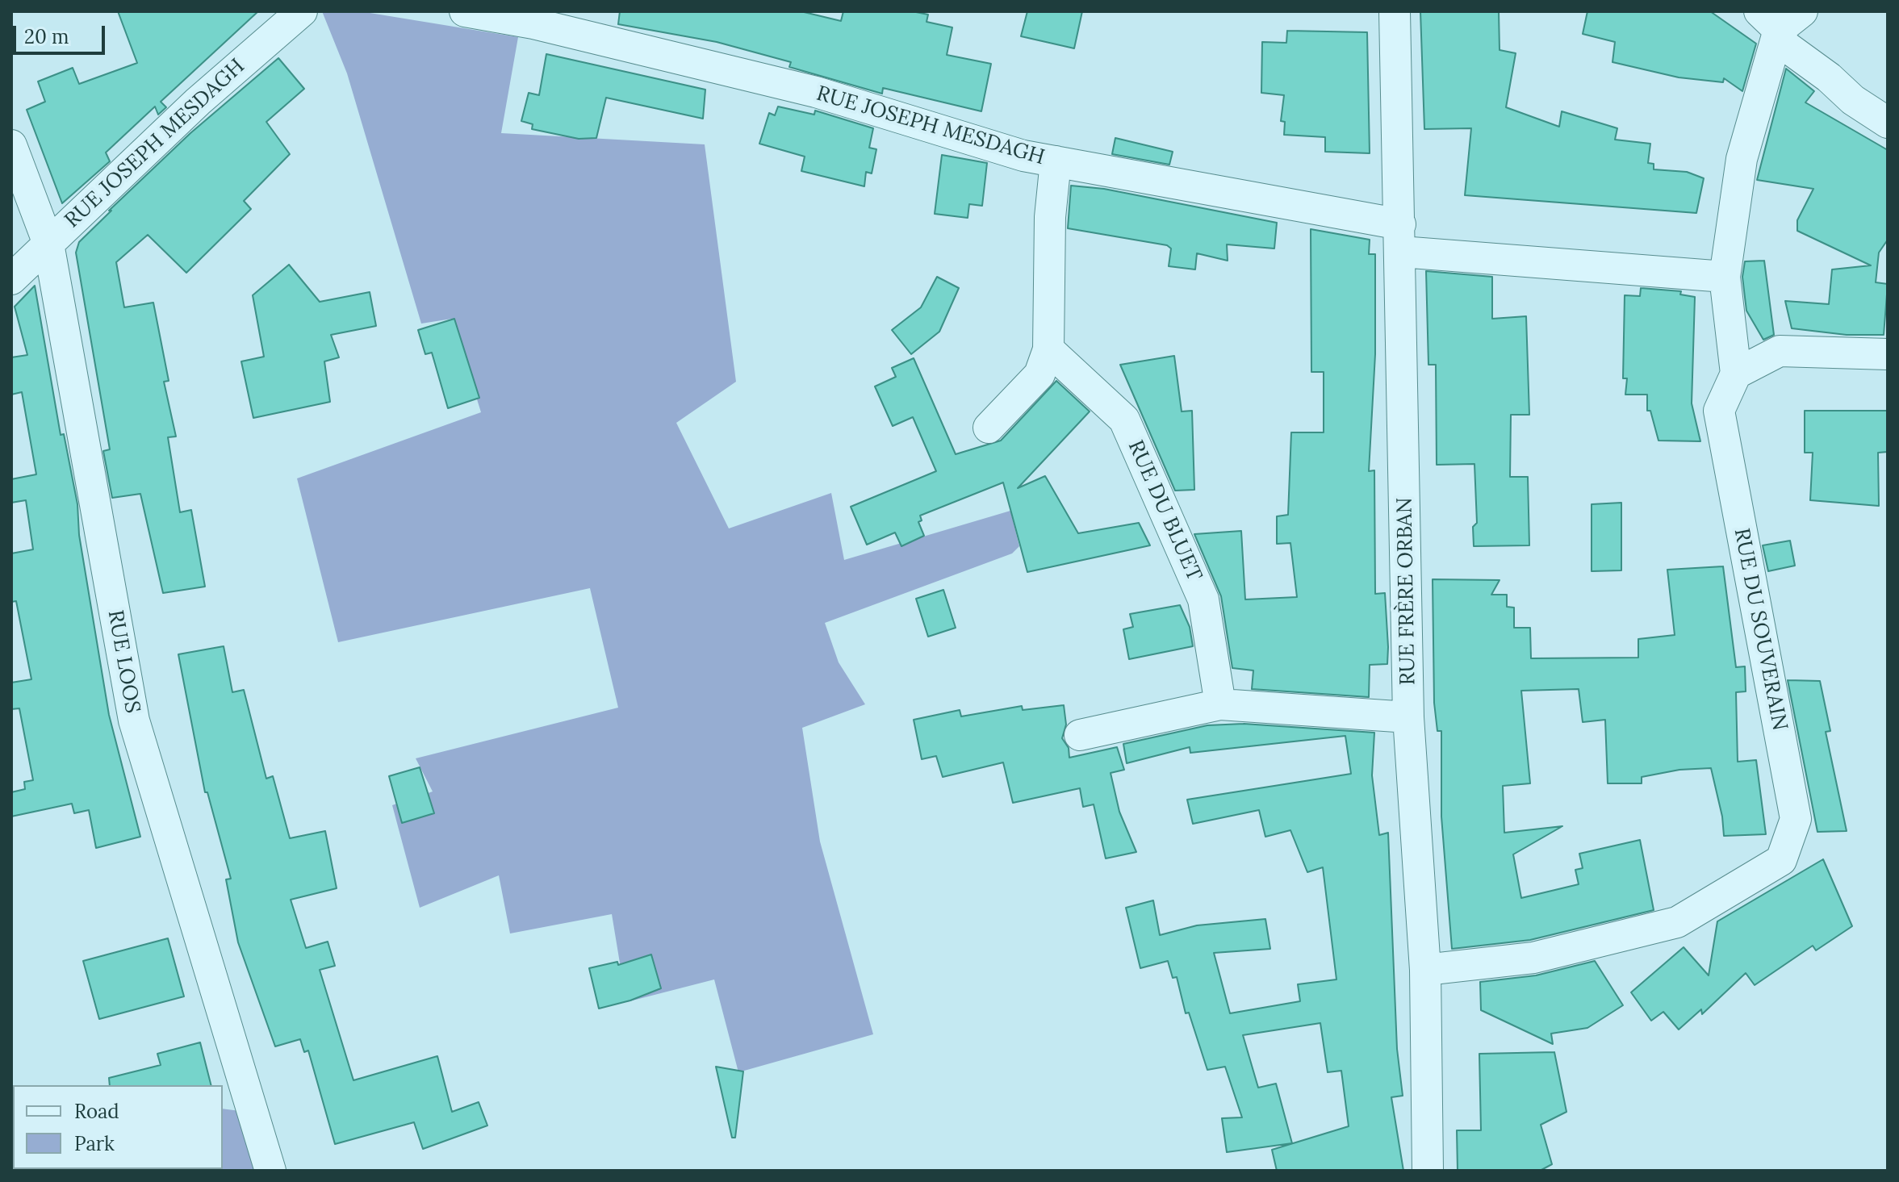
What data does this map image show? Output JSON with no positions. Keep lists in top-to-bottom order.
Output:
{
  "streets": {
    "street": [
      "RUE JOSEPH MESDAGH",
      "RUE DU BLUET",
      "RUE FRÈRE ORBAN",
      "RUE DU SOUVERAIN",
      "RUE LOOS"
    ]
  },
  "crossings": [
    ["RUE JOSEPH MESDAGH", "RUE FRÈRE ORBAN"],
    ["RUE JOSEPH MESDAGH", "RUE LOOS"],
    ["RUE FRÈRE ORBAN", "RUE DU SOUVERAIN"]
  ],
  "legend": ["Road", "Park"],
  "scale_bar": "20 m"
}
